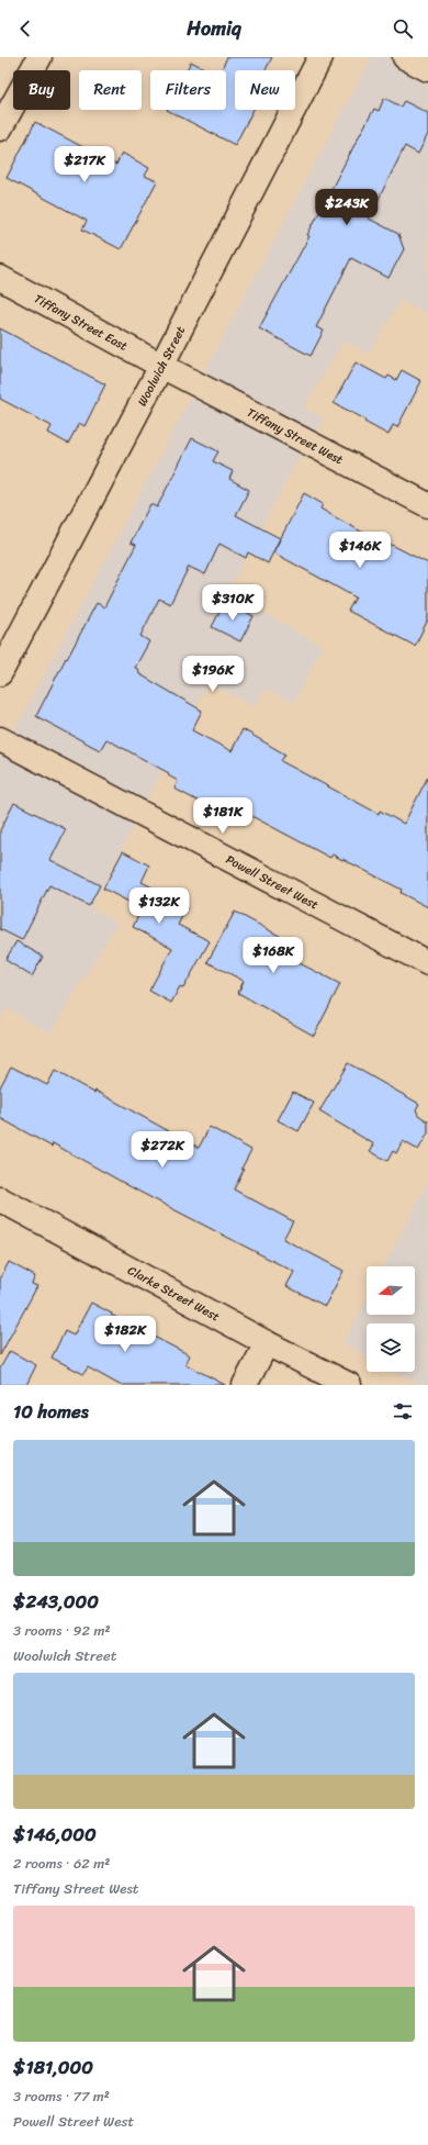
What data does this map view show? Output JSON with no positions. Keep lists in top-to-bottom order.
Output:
{
  "streets": {
    "street": [
      "Tiffany Street East",
      "Woolwich Street",
      "Tiffany Street West",
      "Powell Street West",
      "Clarke Street West"
    ]
  },
  "crossings": [
    ["Tiffany Street East", "Woolwich Street"],
    ["Tiffany Street East", "Tiffany Street West"],
    ["Woolwich Street", "Tiffany Street West"]
  ],
  "north": "left",
  "page": {
    "header": "Homiq",
    "chip": [
      "Buy",
      "Rent",
      "Filters",
      "New"
    ],
    "price": [
      "$217K",
      "$243K",
      "$146K",
      "$310K",
      "$196K",
      "$181K",
      "$132K",
      "$168K",
      "$272K",
      "$182K"
    ],
    "heading": "10 homes",
    "list": [
      {
        "name": "$243,000",
        "note": "3 rooms · 92 m² · Woolwich Street"
      },
      {
        "name": "$146,000",
        "note": "2 rooms · 62 m² · Tiffany Street West"
      },
      {
        "name": "$181,000",
        "note": "3 rooms · 77 m² · Powell Street West"
      }
    ]
  }
}
